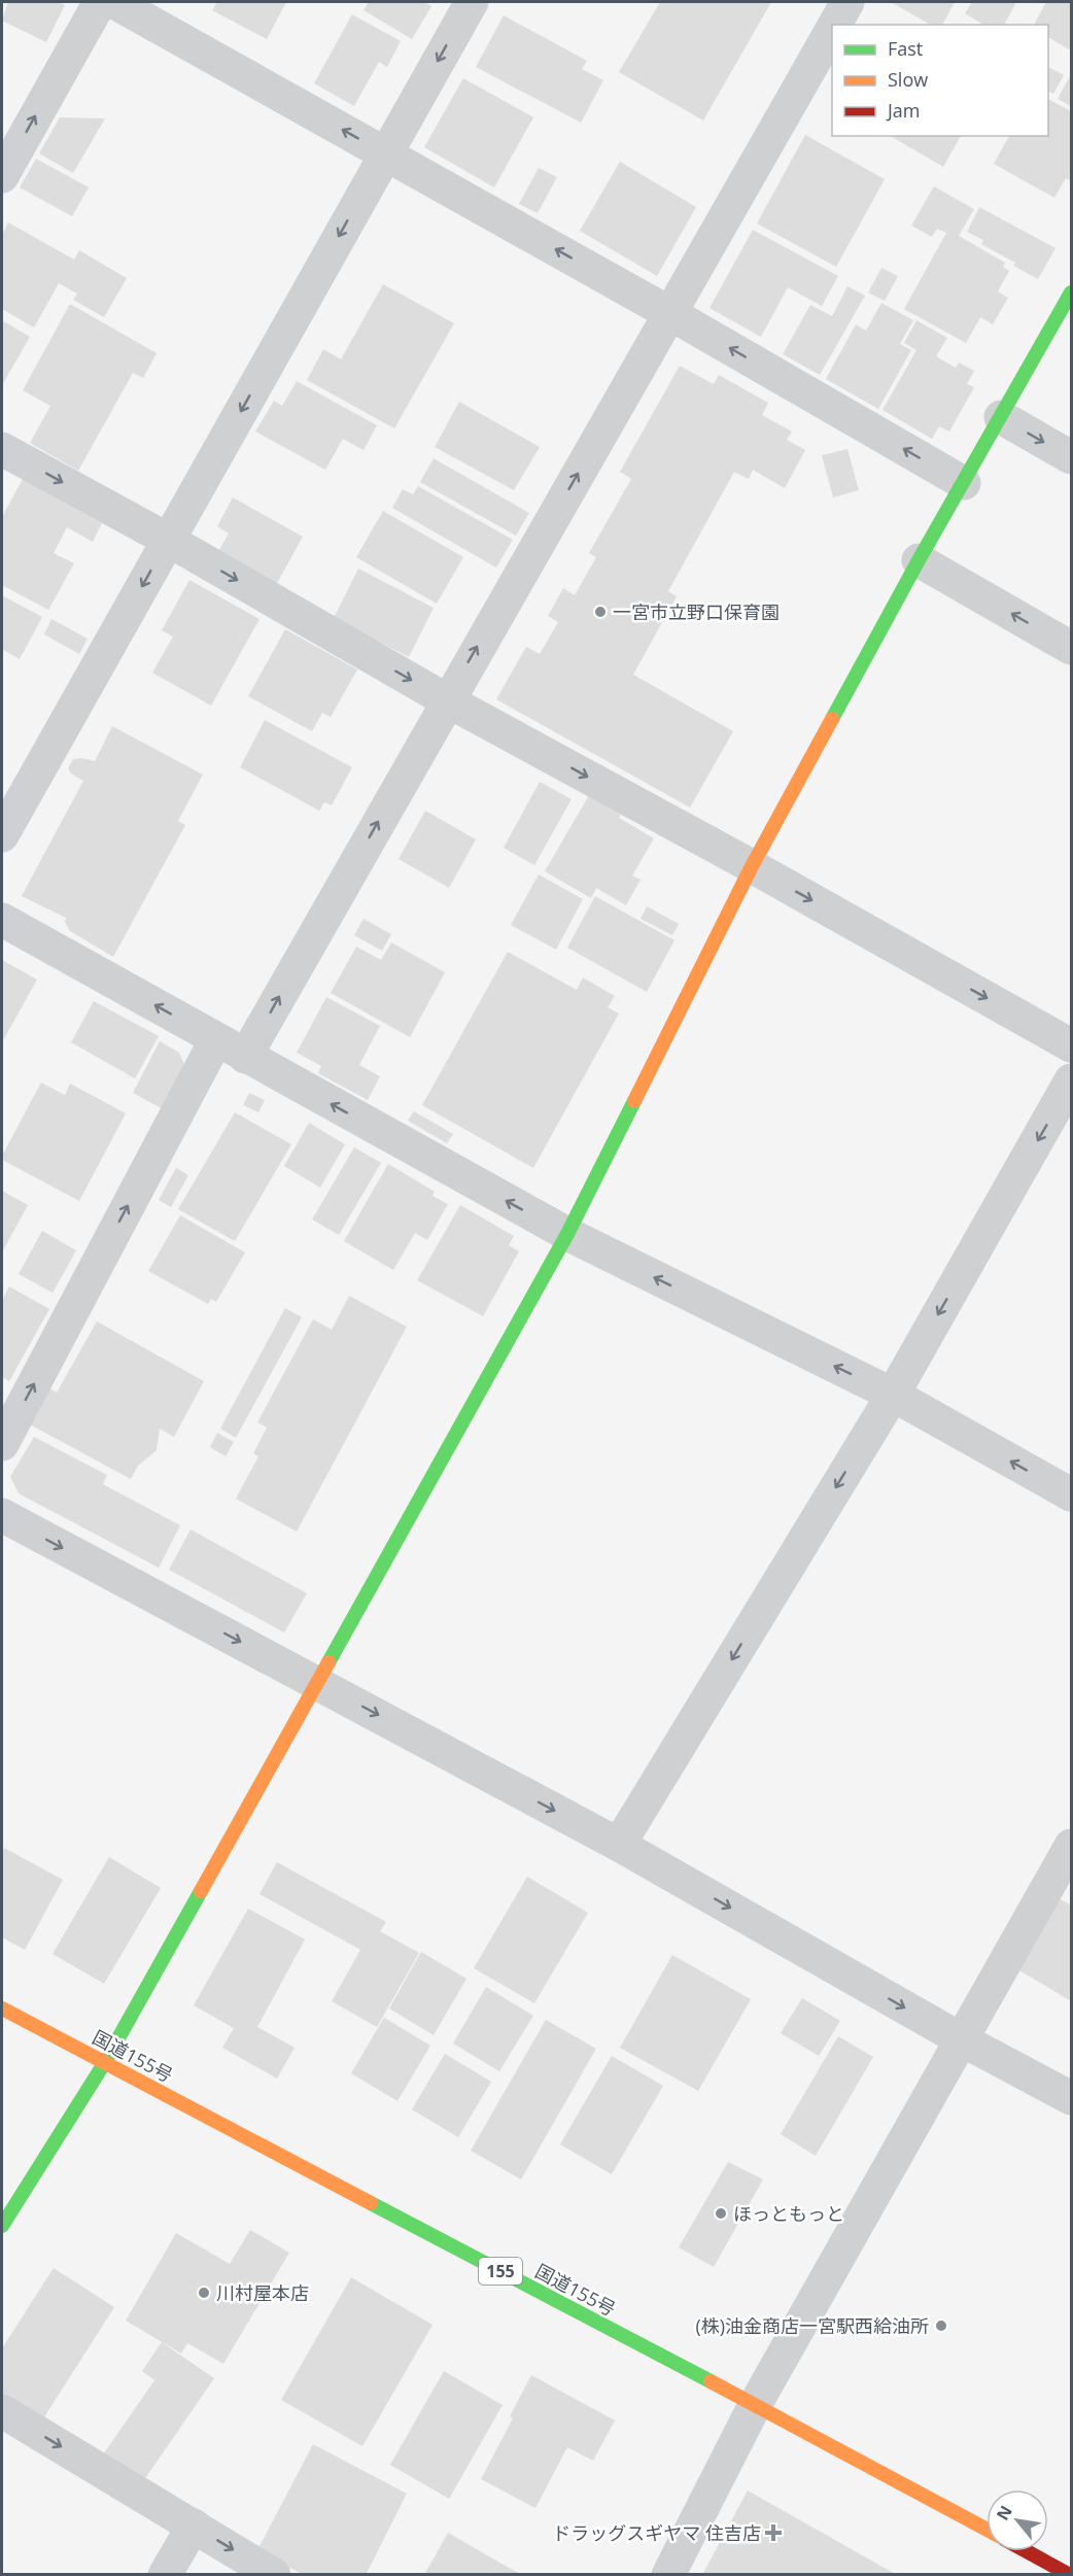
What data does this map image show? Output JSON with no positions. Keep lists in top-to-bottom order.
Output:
{
  "streets": {
    "main road": ["国道155号", "155"]
  },
  "places": {
    "other": [
      "一宮市立野口保育園",
      "ほっともっと",
      "川村屋本店",
      "(株)油金商店一宮駅西給油所"
    ],
    "health": ["ドラッグスギヤマ 住吉店"]
  },
  "legend": ["Fast", "Slow", "Jam"],
  "north": "top left"
}
